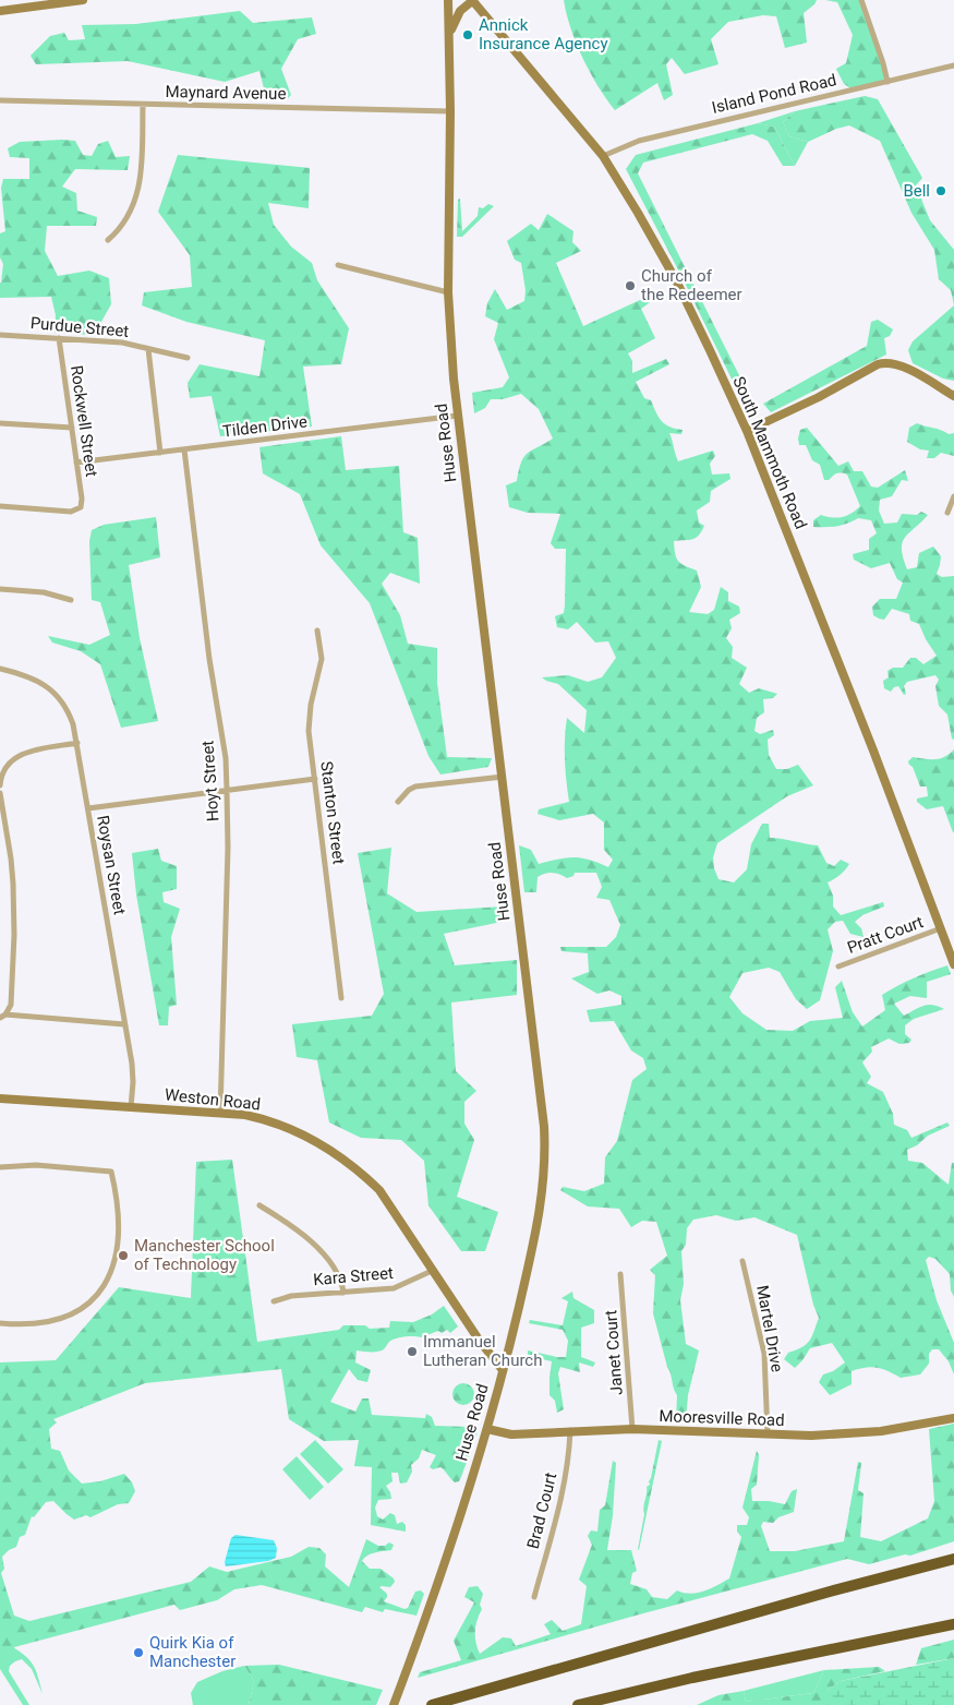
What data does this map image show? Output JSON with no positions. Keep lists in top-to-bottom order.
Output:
{
  "streets": {
    "street": [
      "Maynard Avenue",
      "Island Pond Road",
      "Purdue Street",
      "Rockwell Street",
      "Tilden Drive",
      "Huse Road",
      "South Mammoth Road",
      "Hoyt Street",
      "Stanton Street",
      "Roysan Street",
      "Pratt Court",
      "Weston Road",
      "Kara Street",
      "Martel Drive",
      "Janet Court",
      "Mooresville Road",
      "Brad Court"
    ]
  },
  "crossings": [
    ["Maynard Avenue", "Huse Road"],
    ["Island Pond Road", "South Mammoth Road"],
    ["Purdue Street", "Rockwell Street"],
    ["Rockwell Street", "Tilden Drive"],
    ["Tilden Drive", "Huse Road"],
    ["Tilden Drive", "Hoyt Street"],
    ["Huse Road", "South Mammoth Road"],
    ["Huse Road", "Weston Road"],
    ["Huse Road", "Mooresville Road"],
    ["South Mammoth Road", "Pratt Court"],
    ["Hoyt Street", "Weston Road"],
    ["Roysan Street", "Weston Road"],
    ["Weston Road", "Kara Street"],
    ["Martel Drive", "Mooresville Road"],
    ["Janet Court", "Mooresville Road"],
    ["Mooresville Road", "Brad Court"]
  ],
  "places": [
    "Annick Insurance Agency",
    "Bell",
    "Church of the Redeemer",
    "Manchester School of Technology",
    "Immanuel Lutheran Church",
    "Quirk Kia of Manchester"
  ]
}
